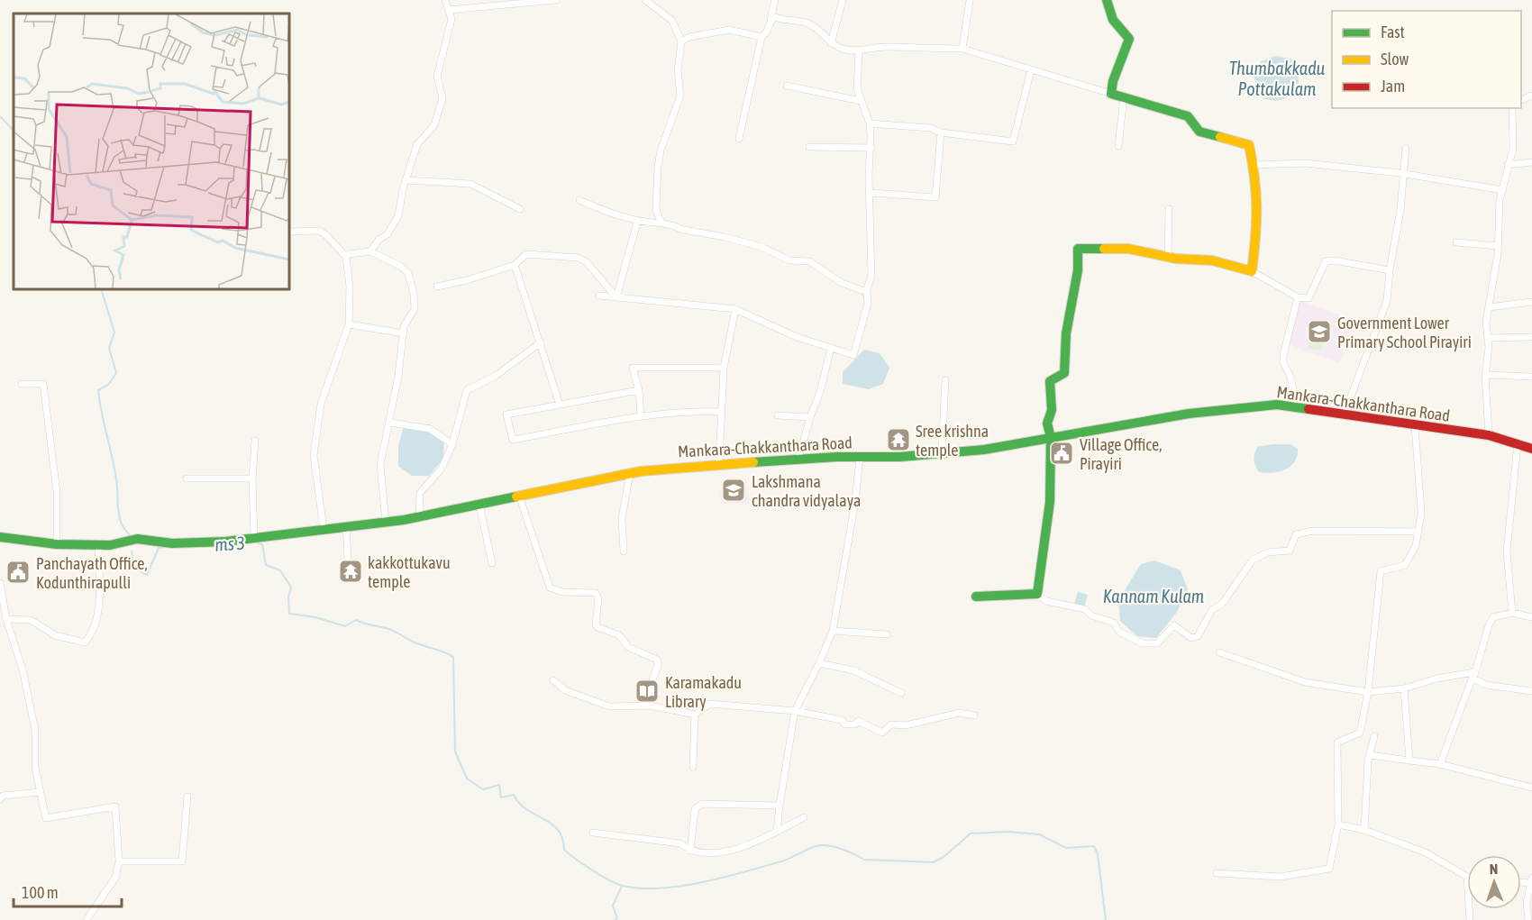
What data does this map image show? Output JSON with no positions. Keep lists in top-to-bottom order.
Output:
{
  "streets": {
    "main road": ["Mankara-Chakkanthara Road"]
  },
  "water": ["Thumbakkadu Pottakulam", "ms 3", "Kannam Kulam"],
  "places": {
    "school or university": ["Government Lower Primary School Pirayiri", "Lakshmana chandra vidyalaya"],
    "temple": ["Sree krishna temple", "kakkottukavu temple"],
    "public building": ["Village Office, Pirayiri", "Panchayath Office, Kodunthirapulli"],
    "library": ["Karamakadu Library"]
  },
  "legend": ["Fast", "Slow", "Jam"],
  "scale_bar": "100 m",
  "north": "top"
}
